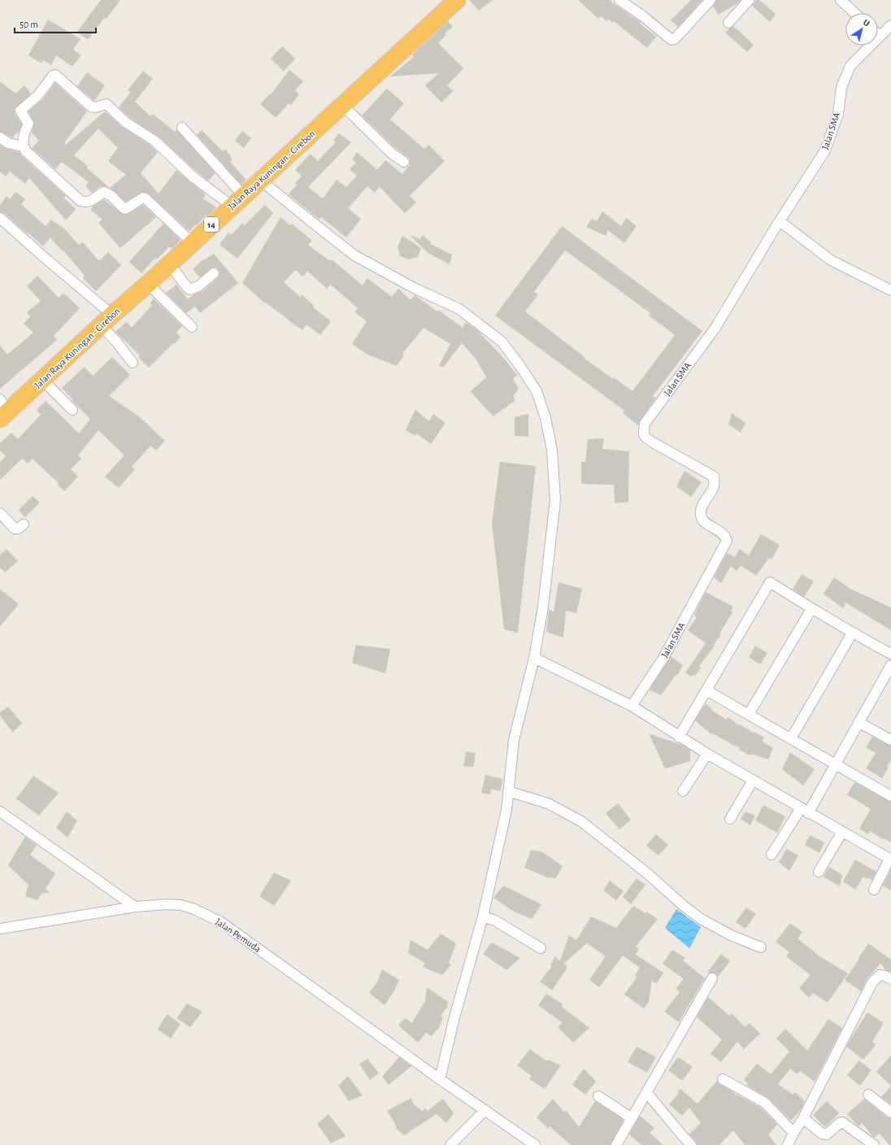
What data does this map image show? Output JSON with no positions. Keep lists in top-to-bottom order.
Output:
{
  "streets": {
    "highway": ["Jalan Raya Kuningan - Cirebon", "14"],
    "street": ["Jalan SMA", "Jalan Pemuda"]
  },
  "scale_bar": "50 m",
  "north": "top right"
}
